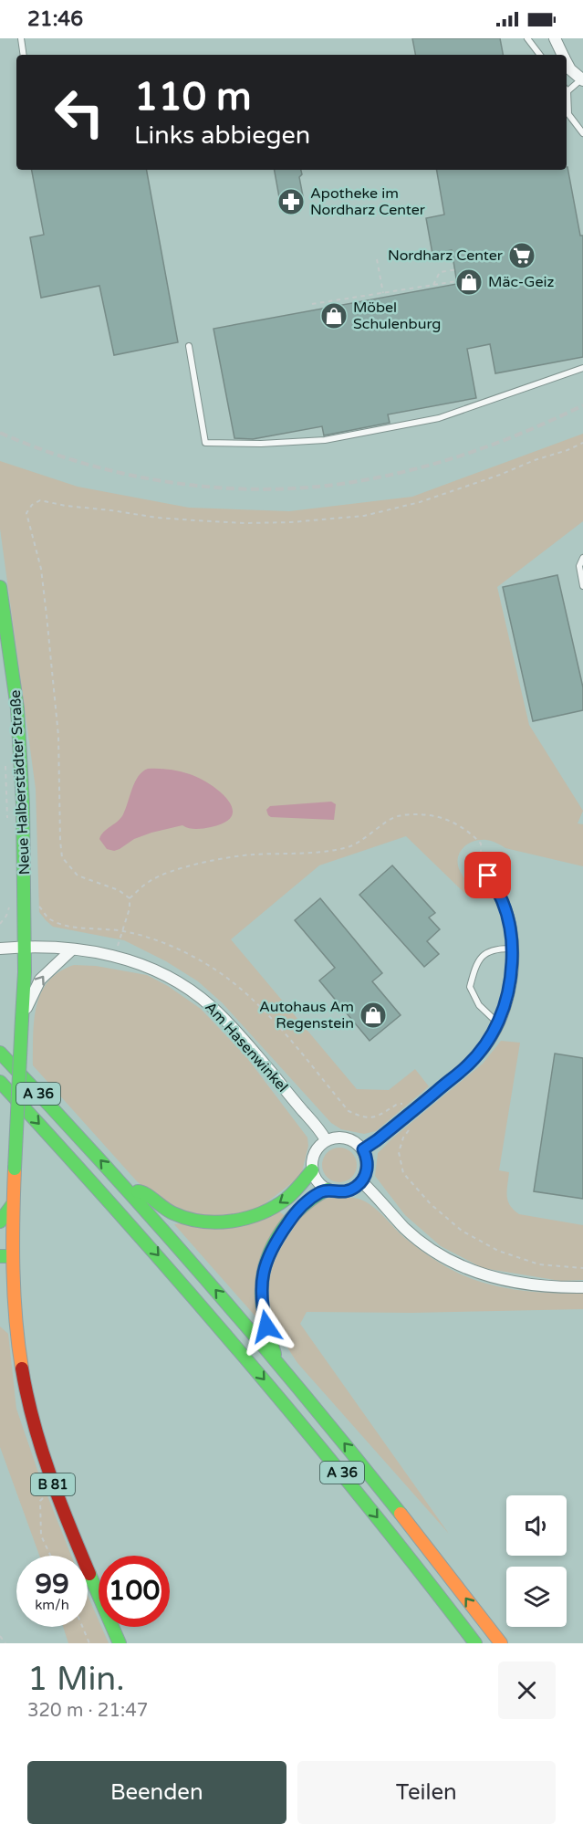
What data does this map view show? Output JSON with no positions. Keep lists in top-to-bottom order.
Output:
{
  "streets": {
    "main road": ["Neue Halberstädter Straße", "A 36", "B 81"],
    "street": ["Am Hasenwinkel"]
  },
  "crossings": [
    ["Neue Halberstädter Straße", "Am Hasenwinkel"],
    ["Neue Halberstädter Straße", "B 81"],
    ["Am Hasenwinkel", "B 81"]
  ],
  "places": {
    "pharmacy": ["Apotheke im Nordharz Center"],
    "supermarket": ["Nordharz Center"],
    "shop": ["Mäc-Geiz", "Möbel Schulenburg", "Autohaus Am Regenstein"]
  },
  "page": {
    "status": "21:46",
    "turn": ["110 m", "Links abbiegen"],
    "speed": "99 km/h",
    "limit": "100",
    "heading": ["1 Min.", "320 m · 21:47"],
    "buttons": ["Beenden", "Teilen"]
  }
}
